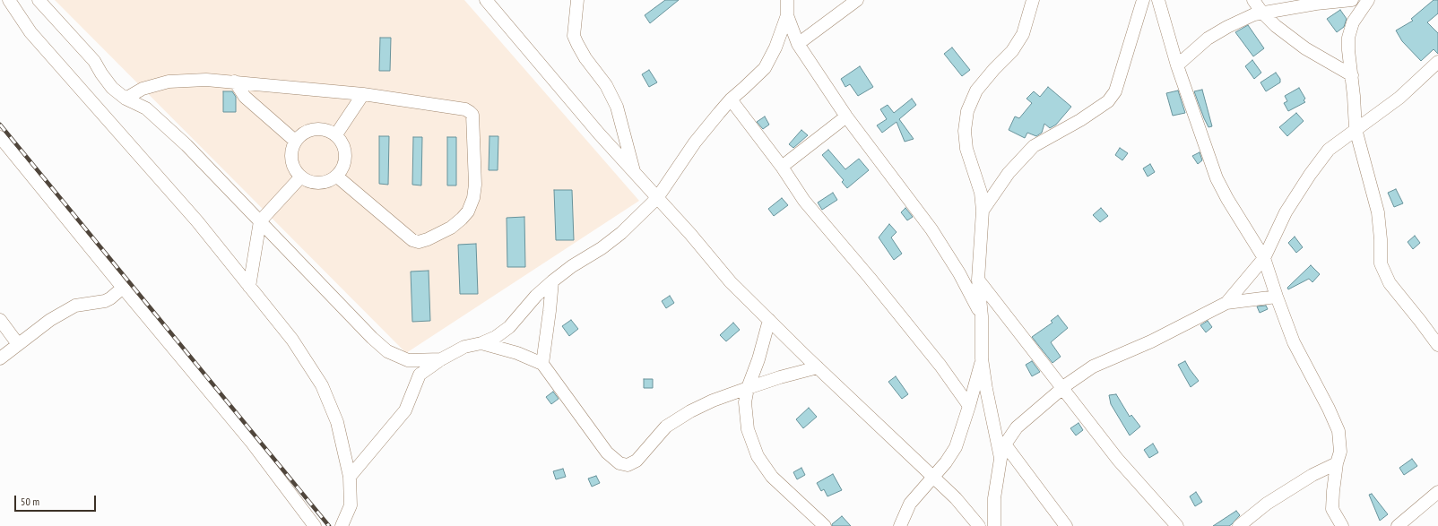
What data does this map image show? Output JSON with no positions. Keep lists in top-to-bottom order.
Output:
{
  "scale_bar": "50 m"
}
